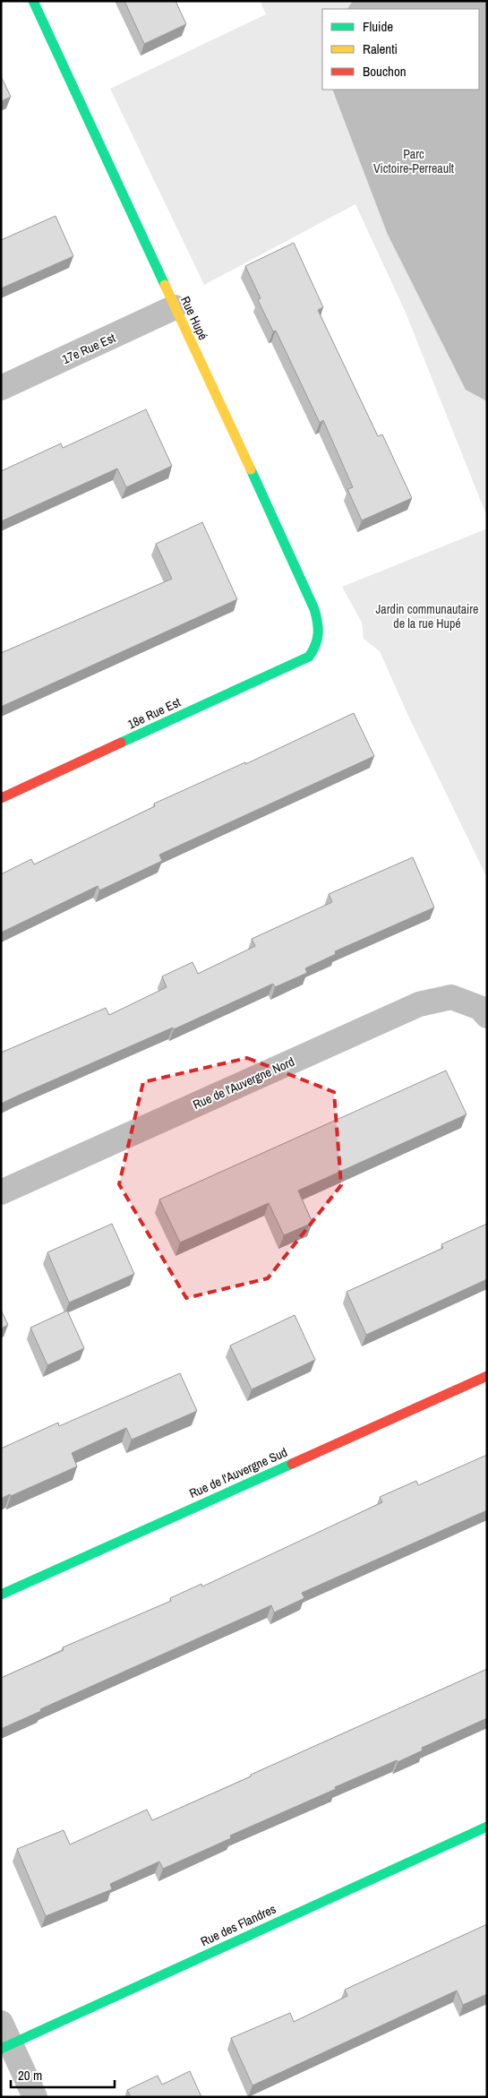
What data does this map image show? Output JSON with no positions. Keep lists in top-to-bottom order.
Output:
{
  "streets": {
    "street": [
      "Rue Hupé",
      "17e Rue Est",
      "18e Rue Est",
      "Rue de l'Auvergne Nord",
      "Rue de l'Auvergne Sud",
      "Rue des Flandres"
    ]
  },
  "crossings": [
    ["Rue Hupé", "17e Rue Est"],
    ["Rue Hupé", "18e Rue Est"]
  ],
  "parks": ["Parc Victoire-Perreault", "Jardin communautaire de la rue Hupé"],
  "legend": ["Fluide", "Ralenti", "Bouchon"],
  "scale_bar": "20 m"
}
